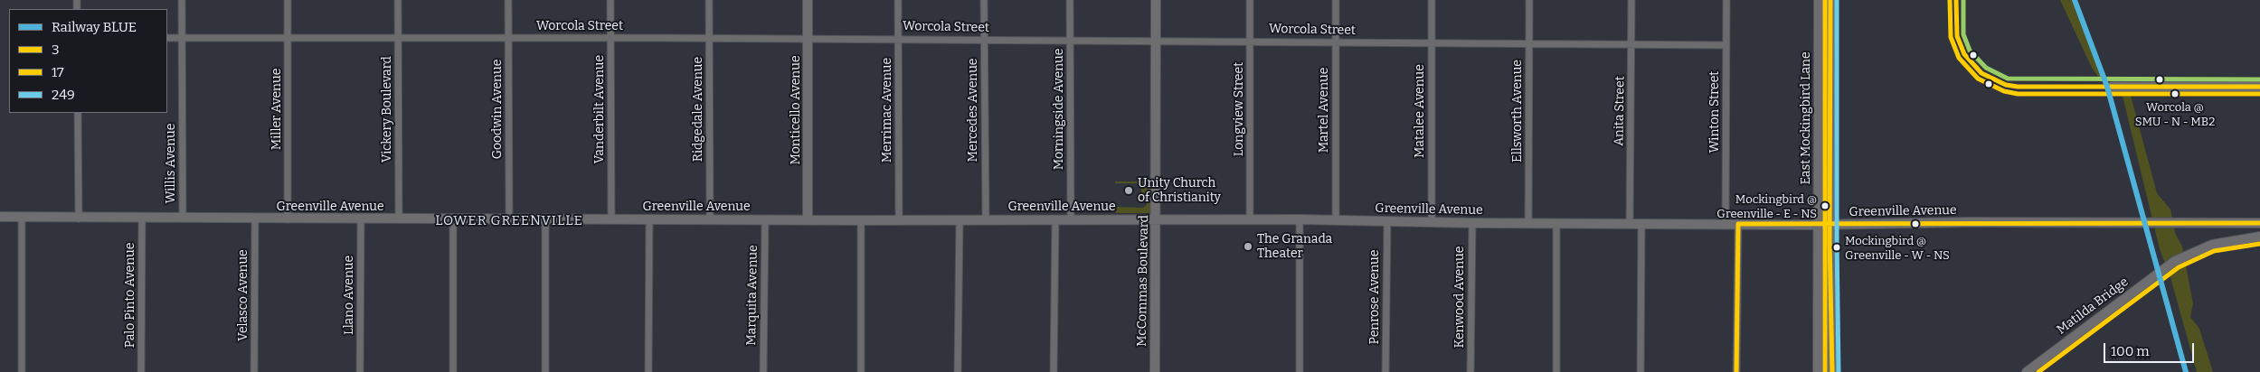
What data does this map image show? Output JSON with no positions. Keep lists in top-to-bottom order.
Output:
{
  "streets": {
    "main road": [
      "Monticello Avenue",
      "East Mockingbird Lane",
      "Greenville Avenue",
      "McCommas Boulevard",
      "Matilda Bridge"
    ],
    "street": [
      "Worcola Street",
      "Miller Avenue",
      "Vickery Boulevard",
      "Goodwin Avenue",
      "Vanderbilt Avenue",
      "Ridgedale Avenue",
      "Morningside Avenue",
      "Longview Street",
      "Merrimac Avenue",
      "Mercedes Avenue",
      "Martel Avenue",
      "Matalee Avenue",
      "Ellsworth Avenue",
      "Anita Street",
      "Winton Street",
      "Willis Avenue",
      "Palo Pinto Avenue",
      "Velasco Avenue",
      "Llano Avenue",
      "Marquita Avenue",
      "Penrose Avenue",
      "Kenwood Avenue"
    ]
  },
  "crossings": [
    ["Worcola Street", "Miller Avenue"],
    ["Worcola Street", "Vickery Boulevard"],
    ["Worcola Street", "Goodwin Avenue"],
    ["Worcola Street", "Vanderbilt Avenue"],
    ["Worcola Street", "Ridgedale Avenue"],
    ["Worcola Street", "Morningside Avenue"],
    ["Worcola Street", "Longview Street"],
    ["Worcola Street", "Monticello Avenue"],
    ["Worcola Street", "Merrimac Avenue"],
    ["Worcola Street", "Mercedes Avenue"],
    ["Worcola Street", "Martel Avenue"],
    ["Worcola Street", "Matalee Avenue"],
    ["Worcola Street", "Ellsworth Avenue"],
    ["Worcola Street", "Anita Street"],
    ["Worcola Street", "Winton Street"],
    ["Worcola Street", "Willis Avenue"],
    ["Worcola Street", "McCommas Boulevard"],
    ["Miller Avenue", "Greenville Avenue"],
    ["Vickery Boulevard", "Greenville Avenue"],
    ["Goodwin Avenue", "Greenville Avenue"],
    ["Vanderbilt Avenue", "Greenville Avenue"],
    ["Ridgedale Avenue", "Greenville Avenue"],
    ["Morningside Avenue", "Greenville Avenue"],
    ["Longview Street", "Greenville Avenue"],
    ["Monticello Avenue", "Greenville Avenue"],
    ["Merrimac Avenue", "Greenville Avenue"],
    ["Mercedes Avenue", "Greenville Avenue"],
    ["Martel Avenue", "Greenville Avenue"],
    ["Matalee Avenue", "Greenville Avenue"],
    ["Ellsworth Avenue", "Greenville Avenue"],
    ["Anita Street", "Greenville Avenue"],
    ["Winton Street", "Greenville Avenue"],
    ["East Mockingbird Lane", "Greenville Avenue"],
    ["Willis Avenue", "Greenville Avenue"],
    ["Greenville Avenue", "McCommas Boulevard"],
    ["Greenville Avenue", "Palo Pinto Avenue"],
    ["Greenville Avenue", "Velasco Avenue"],
    ["Greenville Avenue", "Llano Avenue"],
    ["Greenville Avenue", "Marquita Avenue"],
    ["Greenville Avenue", "Penrose Avenue"],
    ["Greenville Avenue", "Kenwood Avenue"]
  ],
  "districts": ["LOWER GREENVILLE"],
  "places": [
    "Worcola @ SMU - N - MB2",
    "Unity Church of Christianity",
    "Mockingbird @ Greenville - E - NS",
    "The Granada Theater",
    "Mockingbird @ Greenville - W - NS"
  ],
  "lines": [
    "rail line BLUE",
    "transit line 3",
    "transit line 17",
    "transit line 249"
  ],
  "legend": [
    "Railway BLUE",
    "3",
    "17",
    "249"
  ],
  "scale_bar": "100 m"
}
